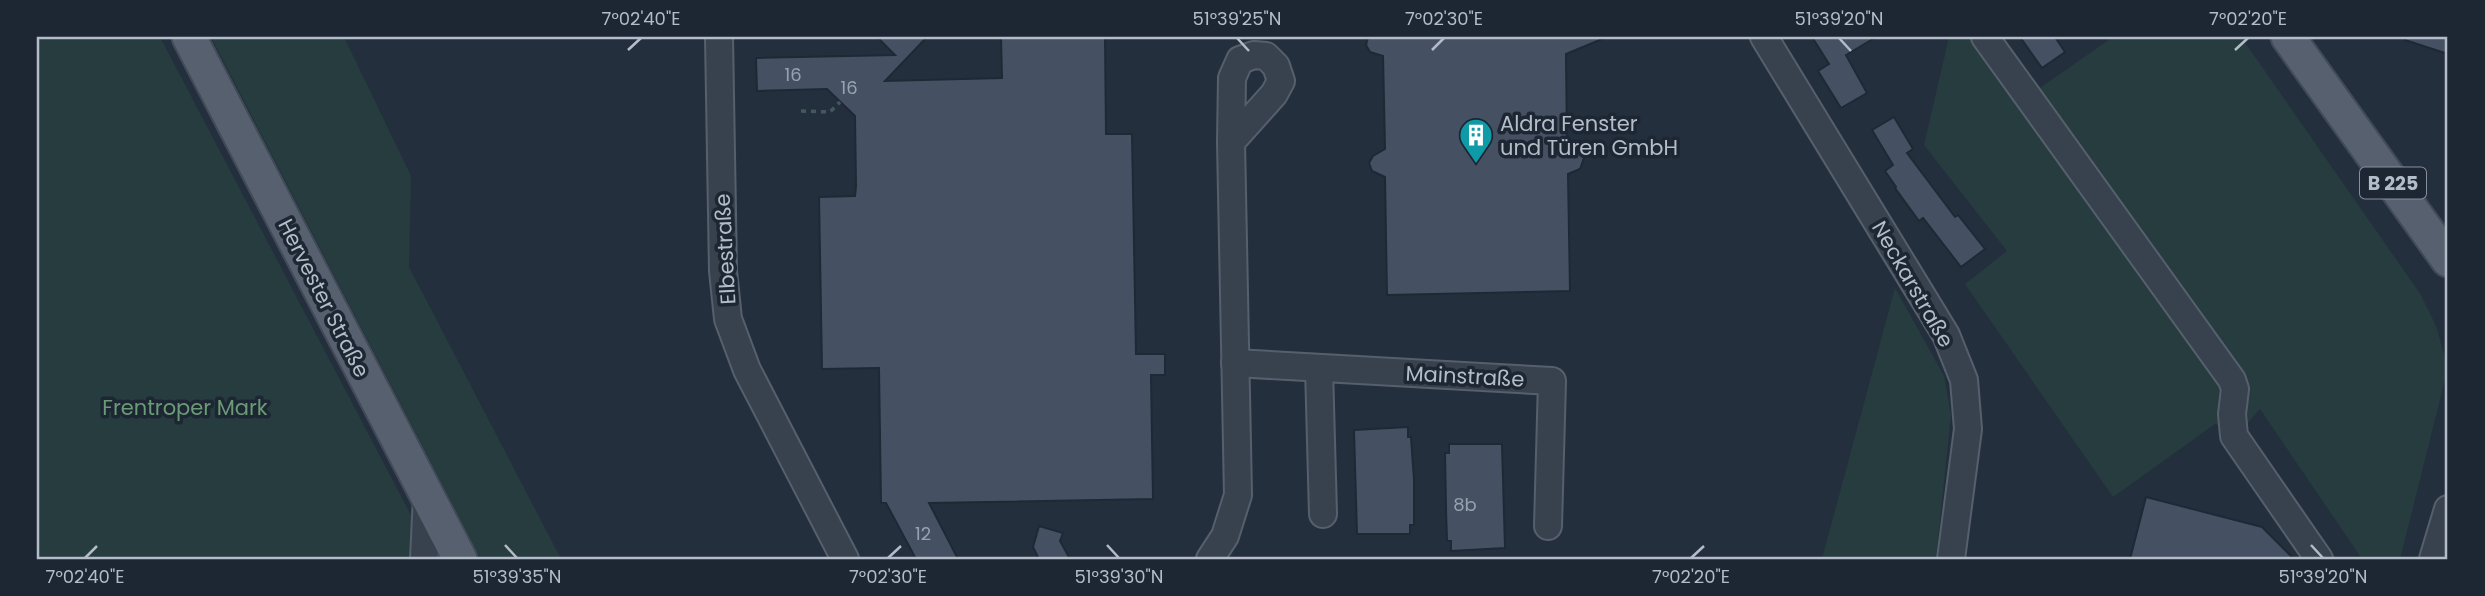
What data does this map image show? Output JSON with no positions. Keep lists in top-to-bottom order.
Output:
{
  "streets": {
    "main road": ["B 225", "Hervester Straße"],
    "street": ["Elbestraße", "Neckarstraße", "Mainstraße"]
  },
  "parks": ["Frentroper Mark"],
  "places": {
    "building": ["Aldra Fenster und Türen GmbH"]
  },
  "house_numbers": [
    "16",
    "16",
    "8b",
    "12"
  ],
  "coordinates": [
    "7°02'40\"E",
    "51°39'25\"N",
    "7°02'30\"E",
    "51°39'20\"N",
    "7°02'20\"E",
    "51°39'35\"N",
    "51°39'30\"N"
  ]
}
